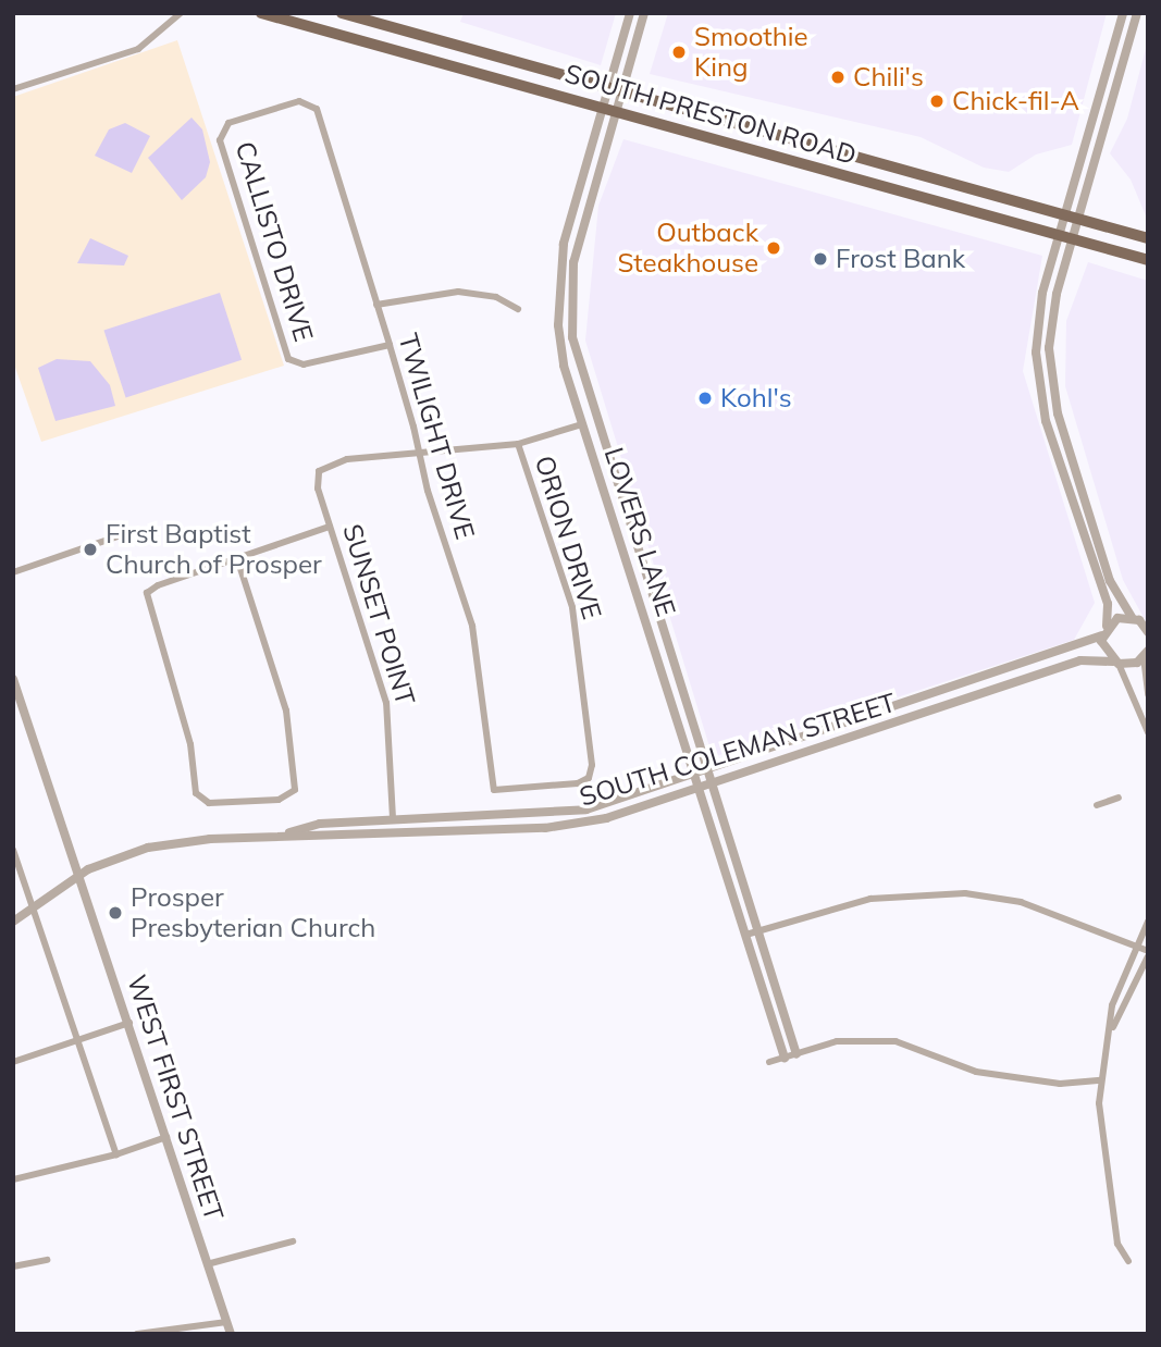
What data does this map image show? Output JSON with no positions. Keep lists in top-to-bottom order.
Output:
{
  "streets": {
    "main road": ["SOUTH PRESTON ROAD"],
    "street": [
      "CALLISTO DRIVE",
      "TWILIGHT DRIVE",
      "LOVERS LANE",
      "ORION DRIVE",
      "SUNSET POINT",
      "SOUTH COLEMAN STREET",
      "WEST FIRST STREET"
    ]
  },
  "crossings": [
    ["SOUTH PRESTON ROAD", "LOVERS LANE"],
    ["CALLISTO DRIVE", "TWILIGHT DRIVE"],
    ["TWILIGHT DRIVE", "ORION DRIVE"],
    ["TWILIGHT DRIVE", "SUNSET POINT"],
    ["LOVERS LANE", "SOUTH COLEMAN STREET"],
    ["SUNSET POINT", "SOUTH COLEMAN STREET"],
    ["SOUTH COLEMAN STREET", "WEST FIRST STREET"]
  ],
  "places": [
    "Smoothie King",
    "Chili's",
    "Chick-fil-A",
    "Outback Steakhouse",
    "Frost Bank",
    "Kohl's",
    "First Baptist Church of Prosper",
    "Prosper Presbyterian Church"
  ]
}
